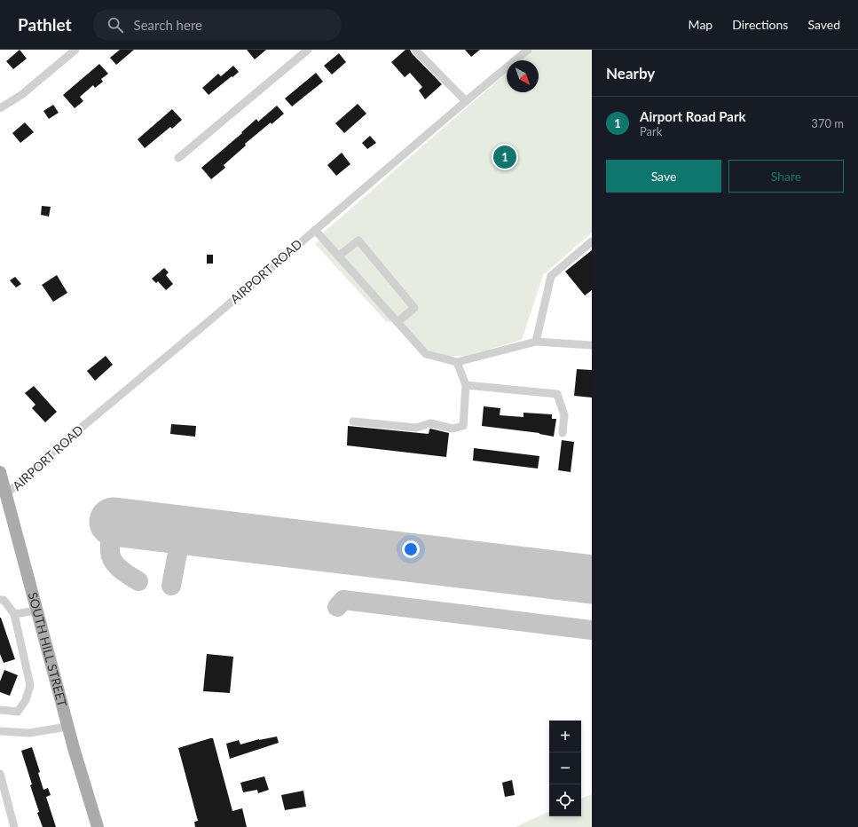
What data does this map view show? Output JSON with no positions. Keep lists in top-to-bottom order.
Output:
{
  "streets": {
    "main road": ["SOUTH HILL STREET"],
    "street": ["AIRPORT ROAD"]
  },
  "crossings": [
    ["AIRPORT ROAD", "SOUTH HILL STREET"]
  ],
  "north": "bottom right",
  "page": {
    "header": "Pathlet",
    "search": "Search here",
    "nav": ["Map", "Directions", "Saved"],
    "heading": "Nearby",
    "list": [
      {
        "mark": "1",
        "name": "Airport Road Park",
        "note": "Park",
        "value": "370 m"
      }
    ],
    "pins": "1",
    "buttons": ["Save", "Share"],
    "map_buttons": ["+", "−"]
  }
}
